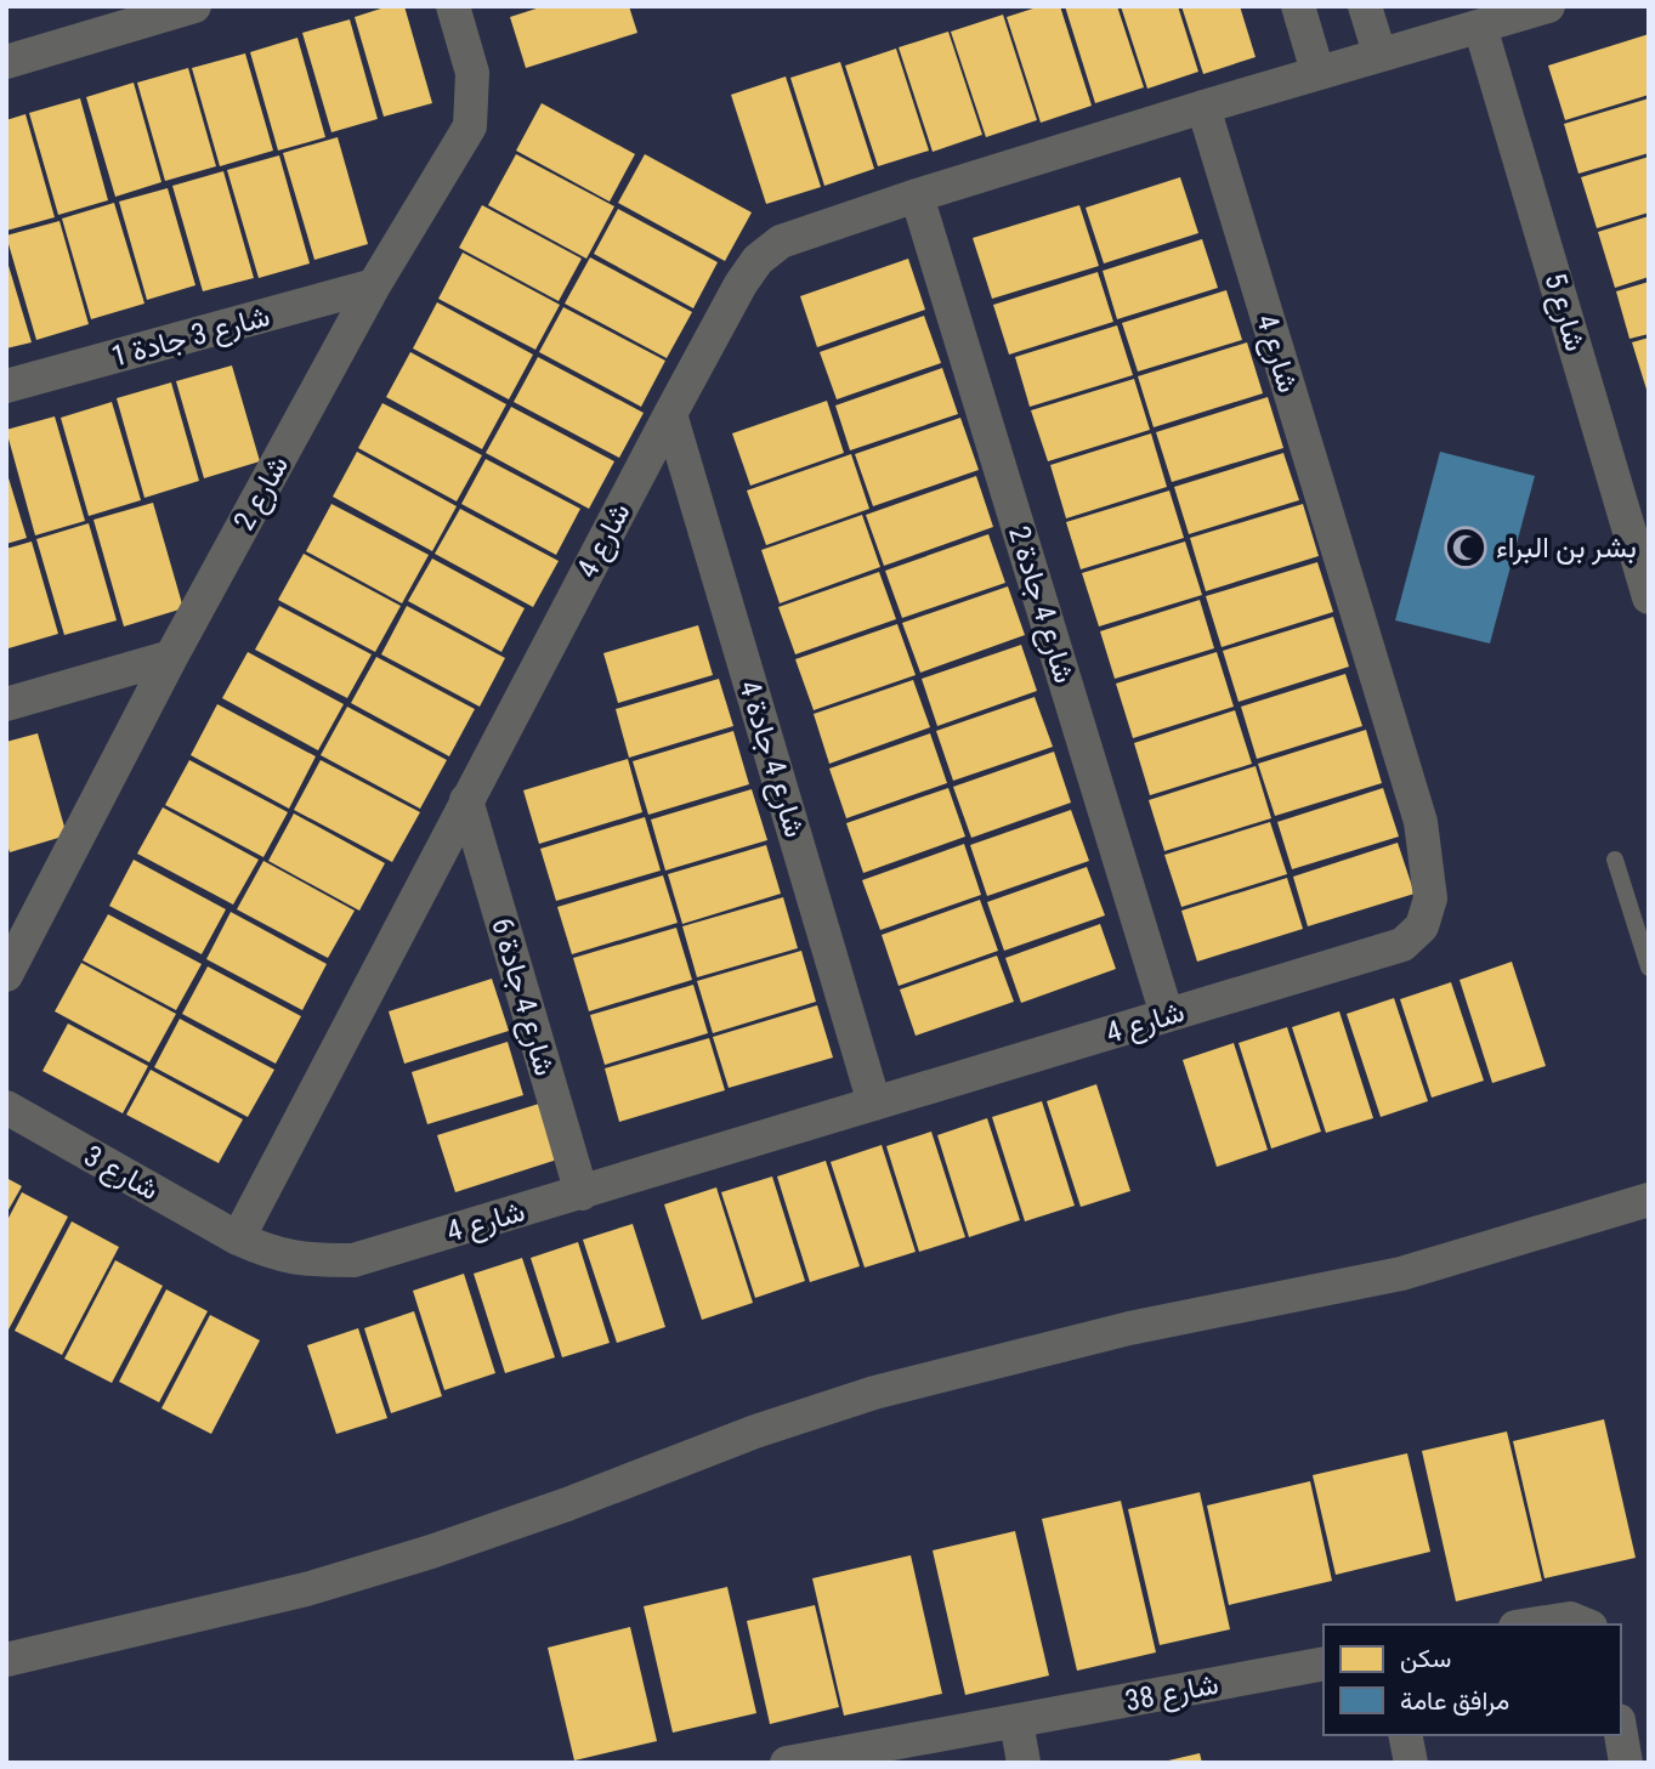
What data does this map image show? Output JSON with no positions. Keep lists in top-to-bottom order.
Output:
{
  "streets": {
    "street": [
      "شارع 5",
      "شارع 3 جادة 1",
      "شارع 4",
      "شارع 2",
      "شارع 4 جادة 2",
      "شارع 4 جادة 4",
      "شارع 4 جادة 6",
      "شارع 3",
      "شارع 38"
    ]
  },
  "crossings": [
    ["شارع 3 جادة 1", "شارع 2"],
    ["شارع 4", "شارع 4 جادة 2"],
    ["شارع 4", "شارع 4 جادة 4"],
    ["شارع 4", "شارع 4 جادة 6"],
    ["شارع 4", "شارع 3"]
  ],
  "places": {
    "mosque": ["بشر بن البراء"]
  },
  "legend": ["سكن", "مرافق عامة"]
}
